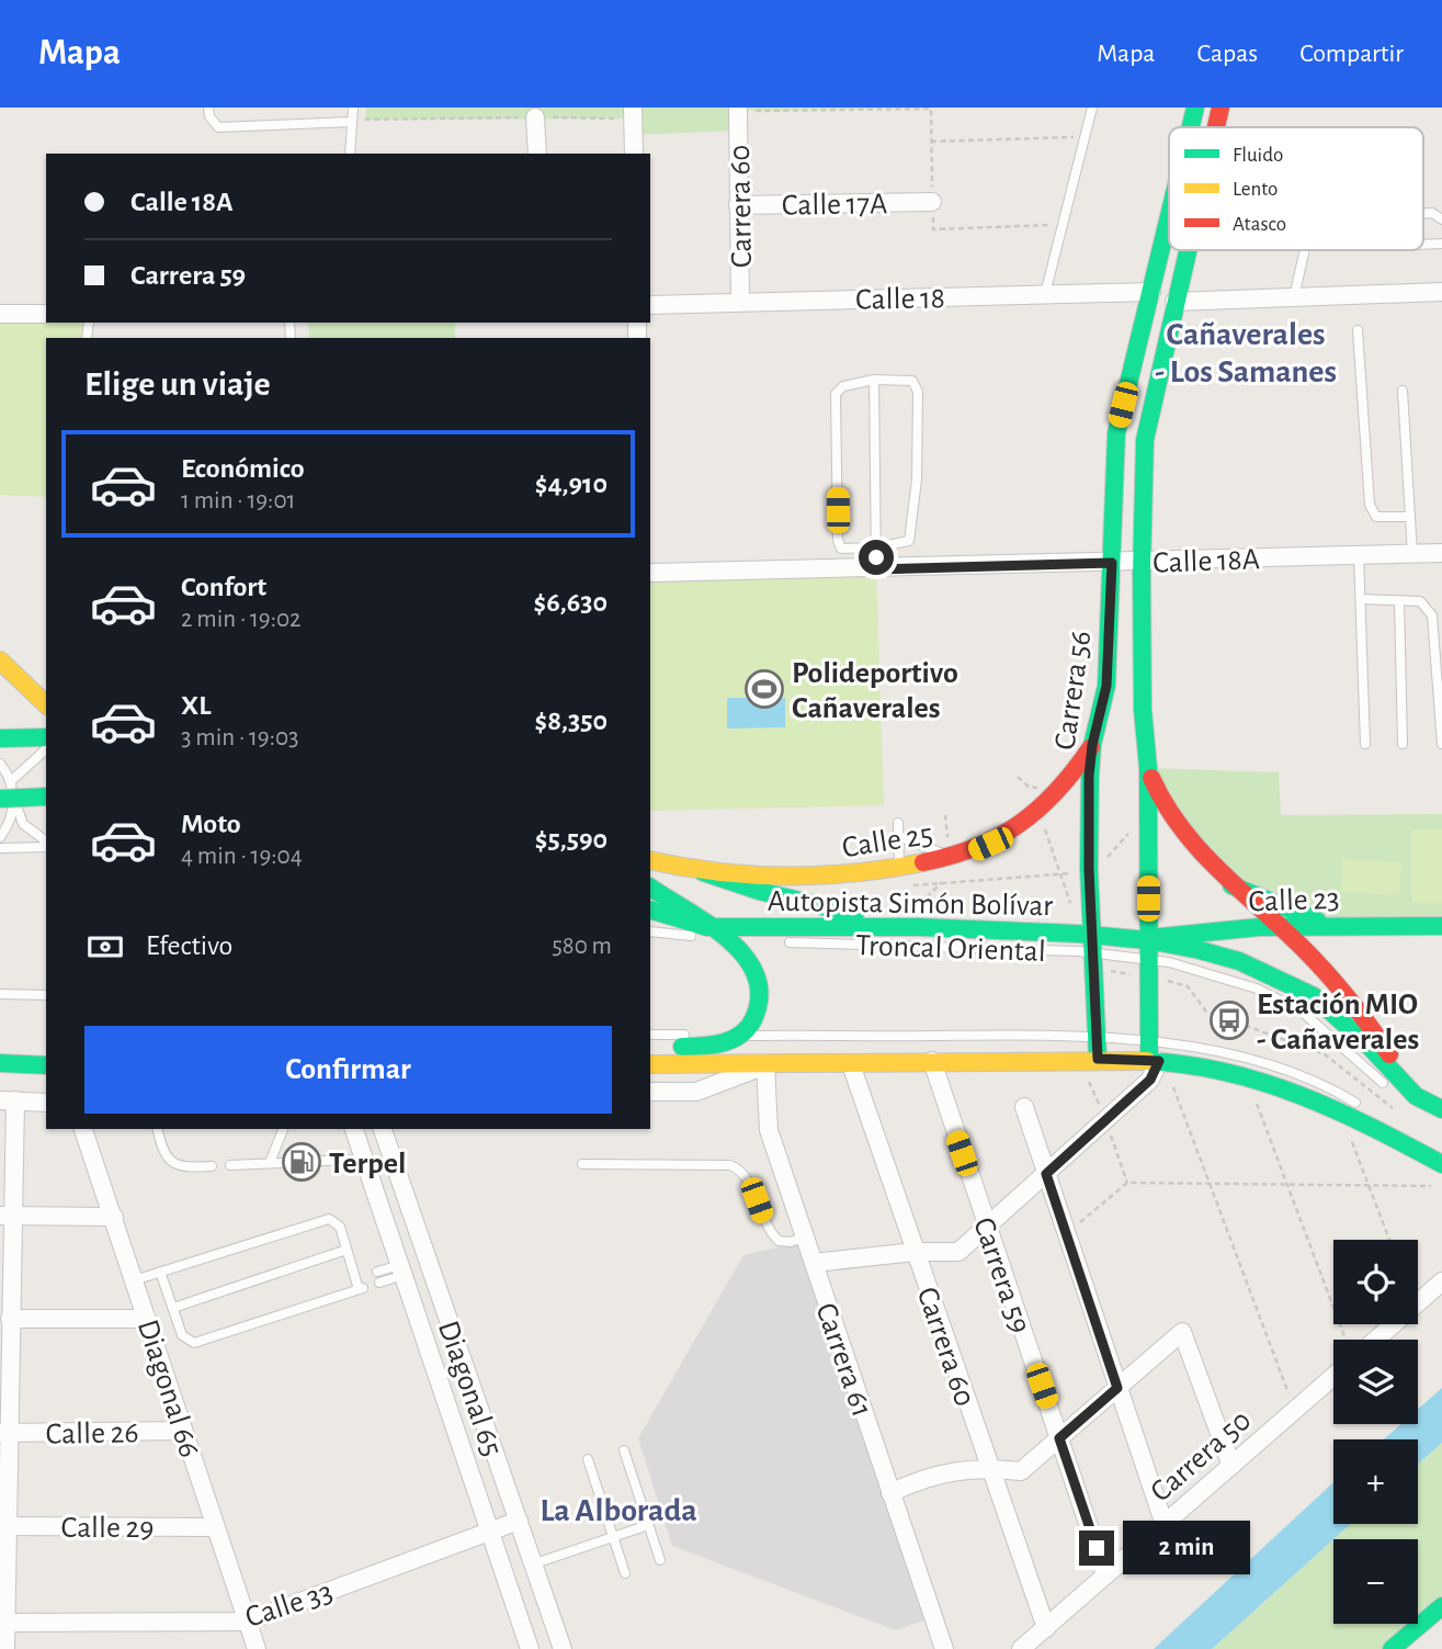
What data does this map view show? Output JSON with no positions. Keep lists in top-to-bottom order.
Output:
{
  "streets": {
    "main road": [
      "Carrera 56",
      "Calle 25",
      "Calle 23",
      "Autopista Simón Bolívar"
    ],
    "street": [
      "Calle 17A",
      "Carrera 60",
      "Calle 18",
      "Calle 18A",
      "Carrera 59",
      "Carrera 61",
      "Diagonal 66",
      "Diagonal 65",
      "Calle 26",
      "Carrera 50",
      "Calle 29",
      "Calle 33"
    ],
    "lane": ["Troncal Oriental"]
  },
  "crossings": [
    ["Calle 17A", "Carrera 60"],
    ["Carrera 60", "Calle 18"],
    ["Carrera 60", "Carrera 50"],
    ["Calle 18", "Carrera 56"],
    ["Calle 18A", "Carrera 56"],
    ["Carrera 56", "Calle 25"],
    ["Carrera 56", "Calle 23"],
    ["Carrera 56", "Autopista Simón Bolívar"],
    ["Carrera 56", "Troncal Oriental"],
    ["Calle 23", "Autopista Simón Bolívar"],
    ["Carrera 59", "Carrera 50"],
    ["Diagonal 66", "Calle 26"],
    ["Diagonal 66", "Calle 29"],
    ["Diagonal 66", "Calle 33"],
    ["Diagonal 65", "Calle 33"]
  ],
  "districts": ["Cañaverales - Los Samanes", "La Alborada"],
  "places": {
    "sports": ["Polideportivo Cañaverales"],
    "bus stop": ["Estación MIO - Cañaverales"],
    "fuel station": ["Terpel"]
  },
  "legend": ["Fluido", "Lento", "Atasco"],
  "page": {
    "header": "Mapa",
    "nav": ["Mapa", "Capas", "Compartir"],
    "banner": ["Calle 18A", "Carrera 59"],
    "heading": "Elige un viaje",
    "list": [
      {
        "name": "Económico",
        "note": "1 min · 19:01",
        "value": "$4,910"
      },
      {
        "name": "Confort",
        "note": "2 min · 19:02",
        "value": "$6,630"
      },
      {
        "name": "XL",
        "note": "3 min · 19:03",
        "value": "$8,350"
      },
      {
        "name": "Moto",
        "note": "4 min · 19:04",
        "value": "$5,590"
      }
    ],
    "pay": ["Efectivo", "580 m"],
    "buttons": "Confirmar",
    "map_buttons": ["+", "−"],
    "bubble": "2 min"
  }
}
